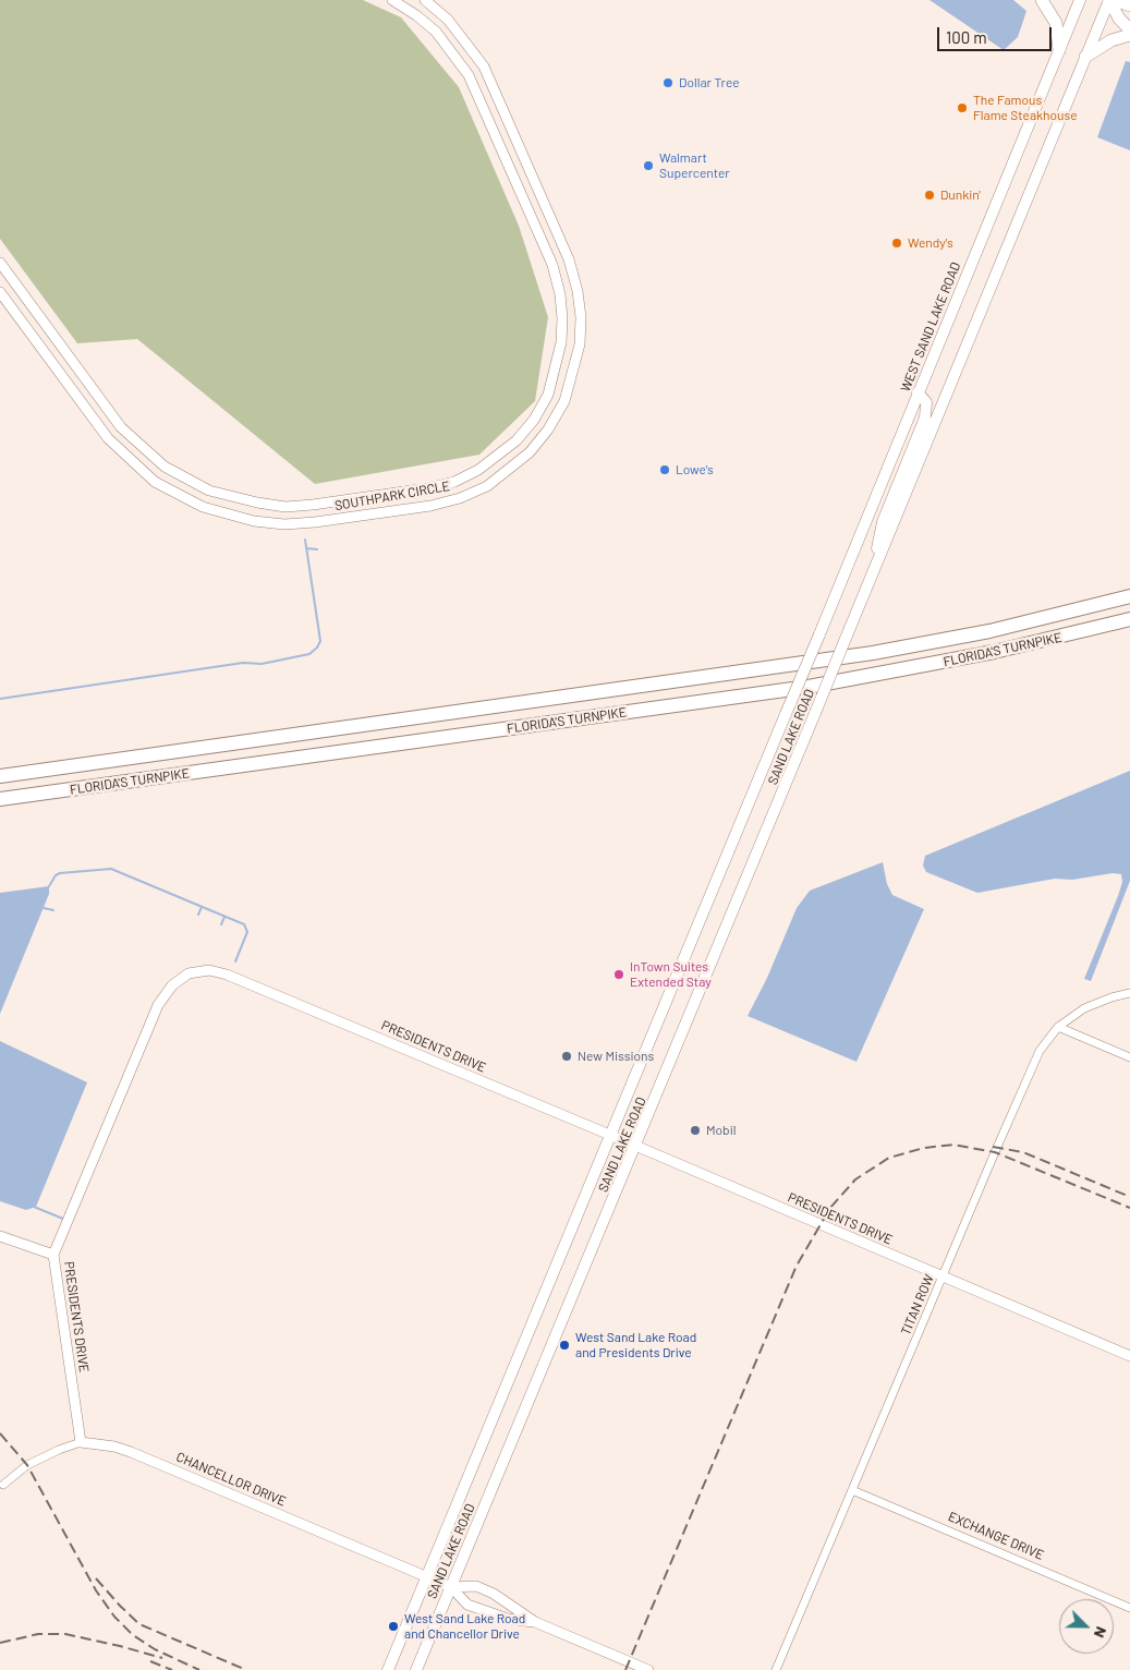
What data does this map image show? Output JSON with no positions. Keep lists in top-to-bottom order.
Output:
{
  "streets": {
    "highway": ["FLORIDA'S TURNPIKE"],
    "main road": ["WEST SAND LAKE ROAD", "SAND LAKE ROAD"],
    "street": [
      "SOUTHPARK CIRCLE",
      "PRESIDENTS DRIVE",
      "TITAN ROW",
      "CHANCELLOR DRIVE",
      "EXCHANGE DRIVE"
    ]
  },
  "crossings": [
    ["WEST SAND LAKE ROAD", "SAND LAKE ROAD"],
    ["SAND LAKE ROAD", "PRESIDENTS DRIVE"],
    ["SAND LAKE ROAD", "CHANCELLOR DRIVE"],
    ["PRESIDENTS DRIVE", "TITAN ROW"],
    ["PRESIDENTS DRIVE", "CHANCELLOR DRIVE"],
    ["TITAN ROW", "EXCHANGE DRIVE"]
  ],
  "places": [
    "Dollar Tree",
    "The Famous Flame Steakhouse",
    "Walmart Supercenter",
    "Dunkin'",
    "Wendy's",
    "Lowe's",
    "InTown Suites Extended Stay",
    "New Missions",
    "Mobil",
    "West Sand Lake Road and Presidents Drive",
    "West Sand Lake Road and Chancellor Drive"
  ],
  "scale_bar": "100 m",
  "north": "bottom right"
}
